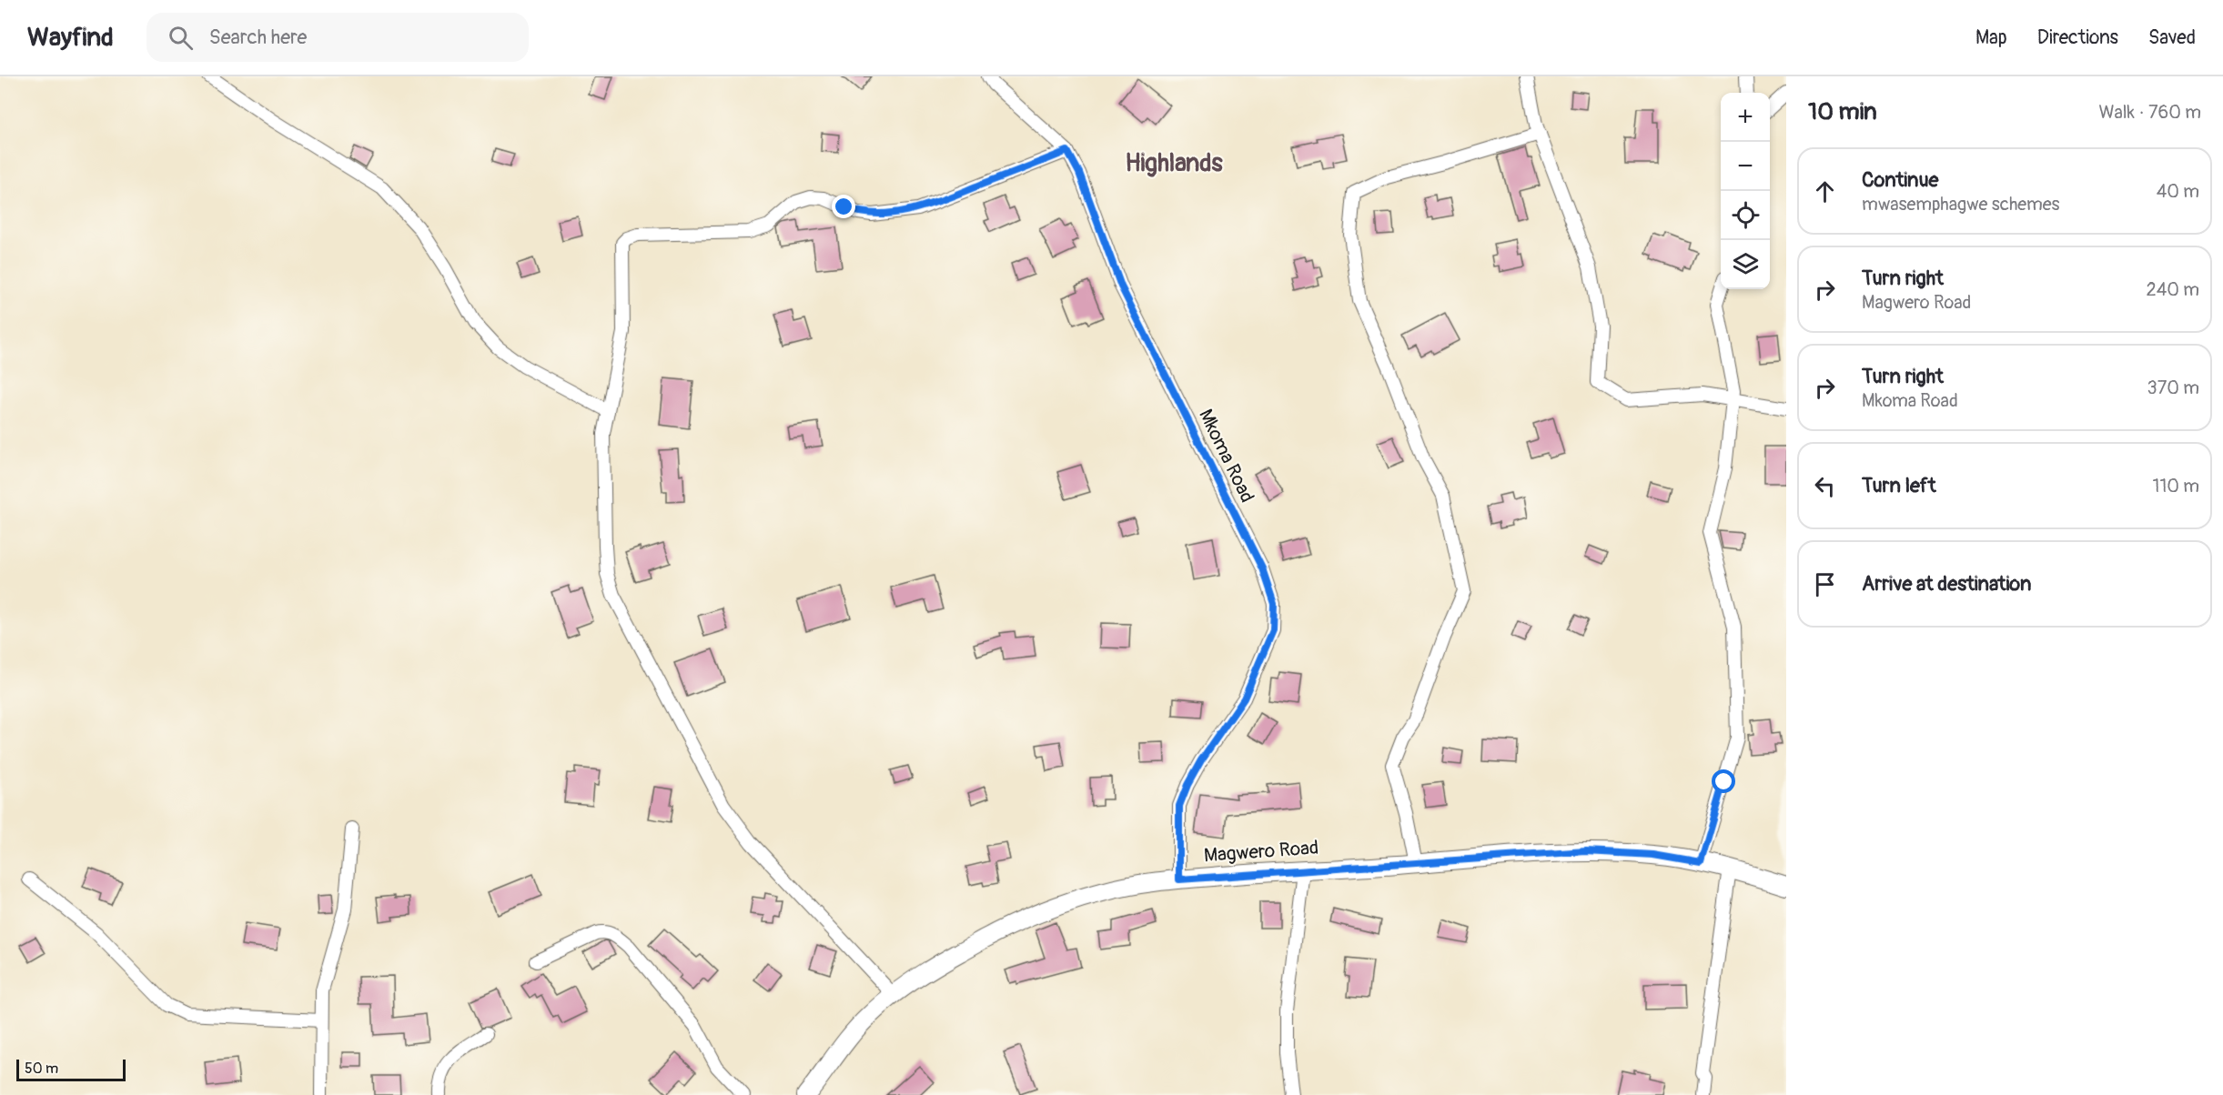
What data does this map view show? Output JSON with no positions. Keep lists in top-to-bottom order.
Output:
{
  "streets": {
    "street": ["Mkoma Road", "Magwero Road"]
  },
  "crossings": [
    ["Mkoma Road", "Magwero Road"]
  ],
  "districts": ["Highlands"],
  "scale_bar": "50 m",
  "page": {
    "header": "Wayfind",
    "search": "Search here",
    "nav": ["Map", "Directions", "Saved"],
    "heading": ["10 min", "Walk · 760 m"],
    "map_buttons": ["+", "−"],
    "list": [
      ["Continue", "mwasemphagwe schemes", "40 m"],
      ["Turn right", "Magwero Road", "240 m"],
      ["Turn right", "Mkoma Road", "370 m"],
      ["Turn left", "110 m"],
      "Arrive at destination"
    ],
    "scale": "50 m"
  }
}
